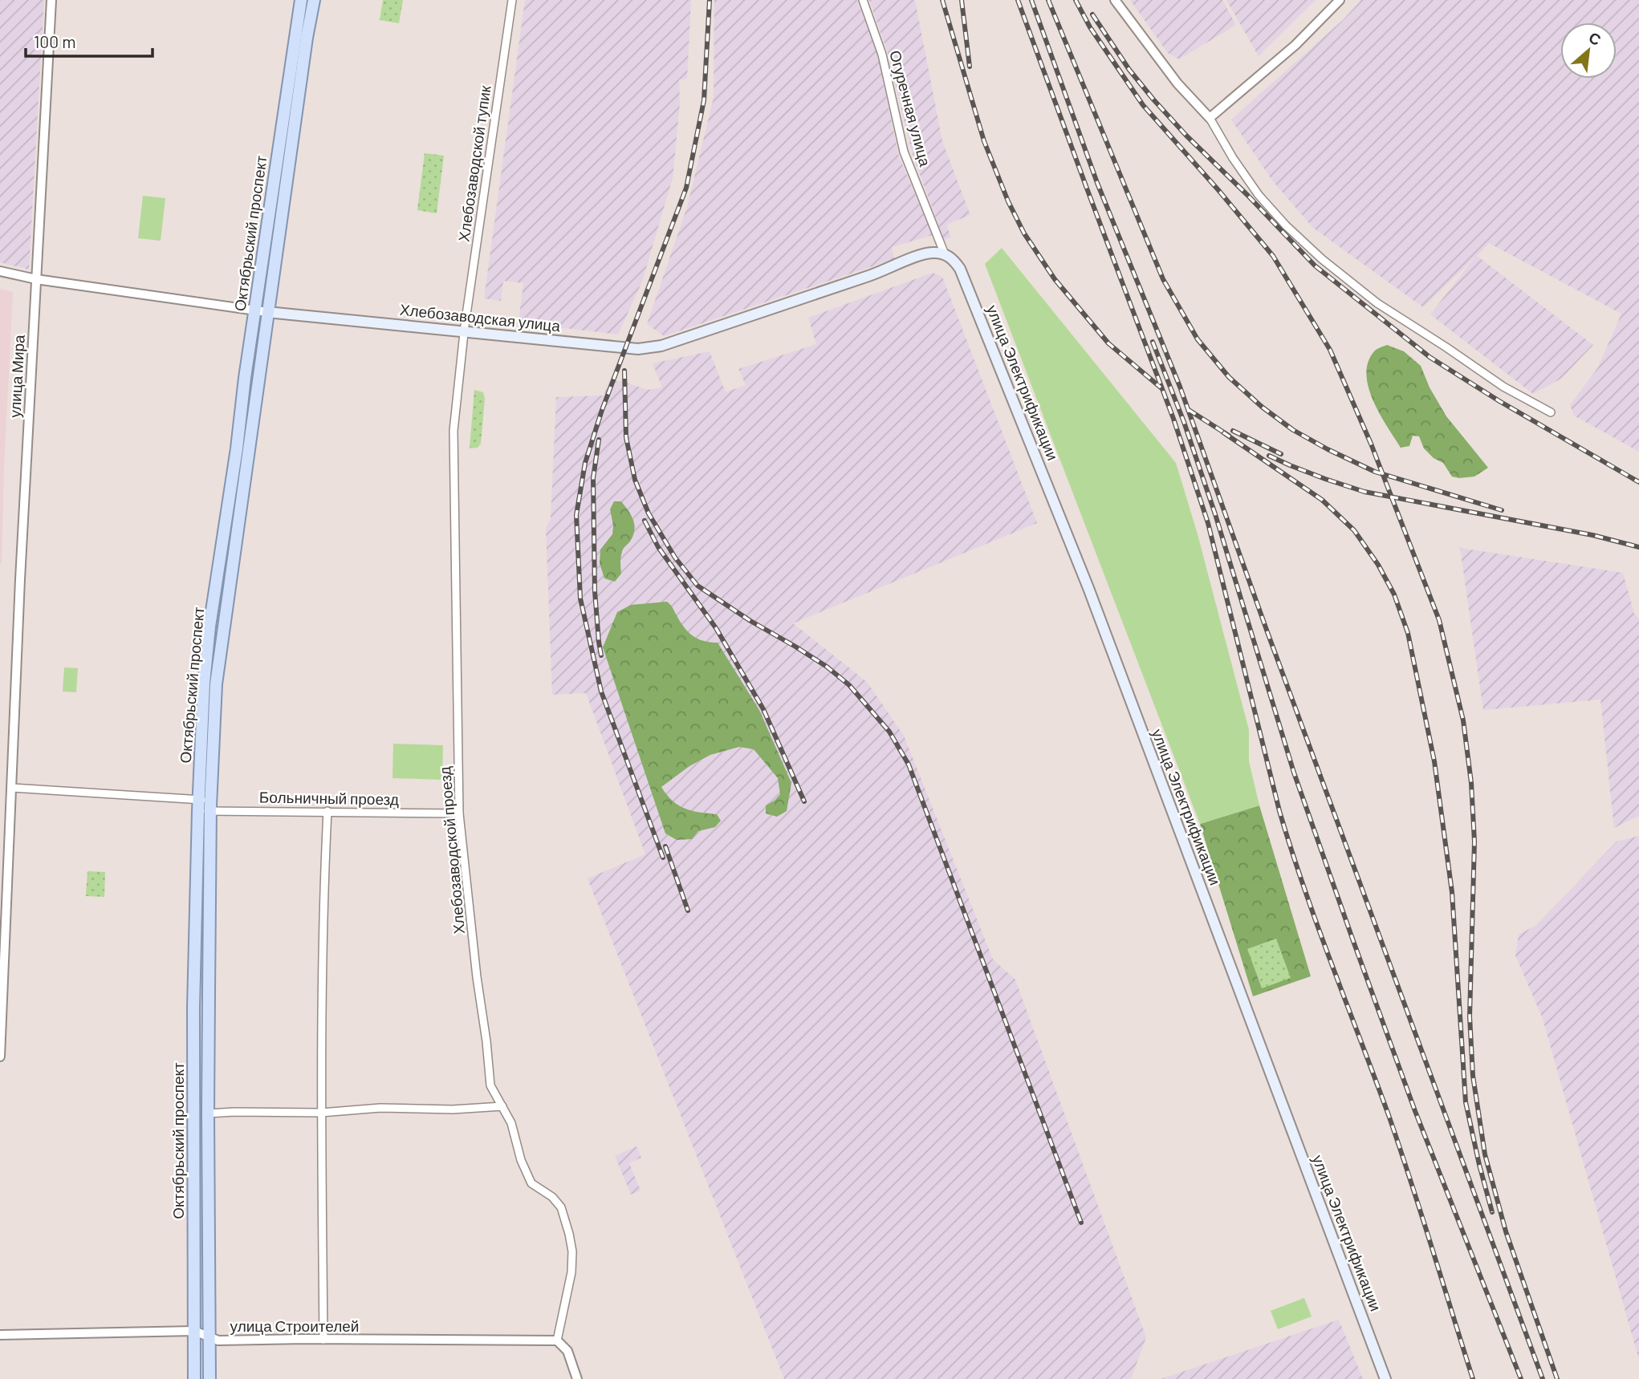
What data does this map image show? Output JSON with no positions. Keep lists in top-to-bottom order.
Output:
{
  "streets": {
    "main road": ["Октябрьский проспект", "Хлебозаводская улица", "улица Электрификации"],
    "street": [
      "Огуречная улица",
      "Хлебозаводской тупик",
      "улица Мира",
      "Больничный проезд",
      "Хлебозаводской проезд",
      "улица Строителей"
    ]
  },
  "crossings": [
    ["Огуречная улица", "Хлебозаводская улица"],
    ["Огуречная улица", "улица Электрификации"],
    ["Хлебозаводской тупик", "Хлебозаводская улица"],
    ["Хлебозаводской тупик", "Хлебозаводской проезд"],
    ["Октябрьский проспект", "Хлебозаводская улица"],
    ["Октябрьский проспект", "Больничный проезд"],
    ["Октябрьский проспект", "улица Строителей"],
    ["Хлебозаводская улица", "улица Мира"],
    ["Хлебозаводская улица", "улица Электрификации"],
    ["Хлебозаводская улица", "Хлебозаводской проезд"],
    ["улица Мира", "Больничный проезд"],
    ["Больничный проезд", "Хлебозаводской проезд"],
    ["Хлебозаводской проезд", "улица Строителей"]
  ],
  "scale_bar": "100 m",
  "north": "top right"
}
